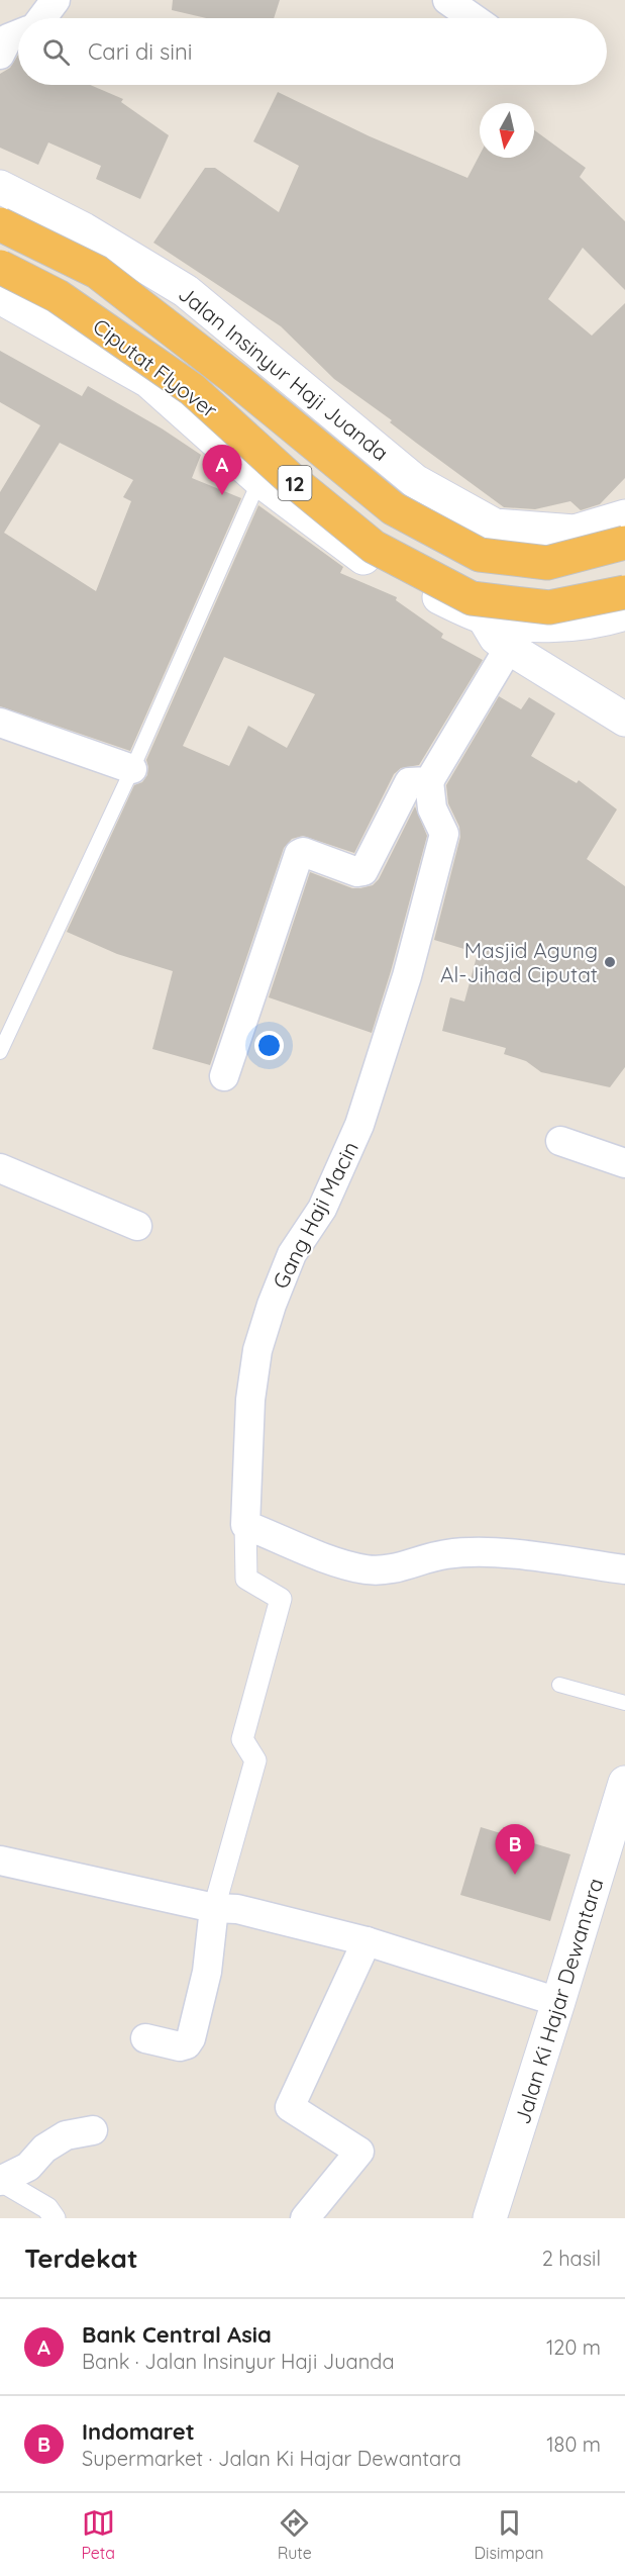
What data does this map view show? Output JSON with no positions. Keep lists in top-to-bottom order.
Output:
{
  "streets": {
    "highway": ["Ciputat Flyover", "12"],
    "main road": ["Jalan Insinyur Haji Juanda", "Jalan Ki Hajar Dewantara"],
    "street": ["Gang Haji Macin"]
  },
  "places": ["Masjid Agung Al-Jihad Ciputat"],
  "north": "bottom",
  "page": {
    "search": "Cari di sini",
    "pins": ["A", "B"],
    "heading": ["Terdekat", "2 hasil"],
    "list": [
      {
        "mark": "A",
        "name": "Bank Central Asia",
        "note": "Bank · Jalan Insinyur Haji Juanda",
        "value": "120 m"
      },
      {
        "mark": "B",
        "name": "Indomaret",
        "note": "Supermarket · Jalan Ki Hajar Dewantara",
        "value": "180 m"
      }
    ],
    "nav": ["Peta", "Rute", "Disimpan"]
  }
}
